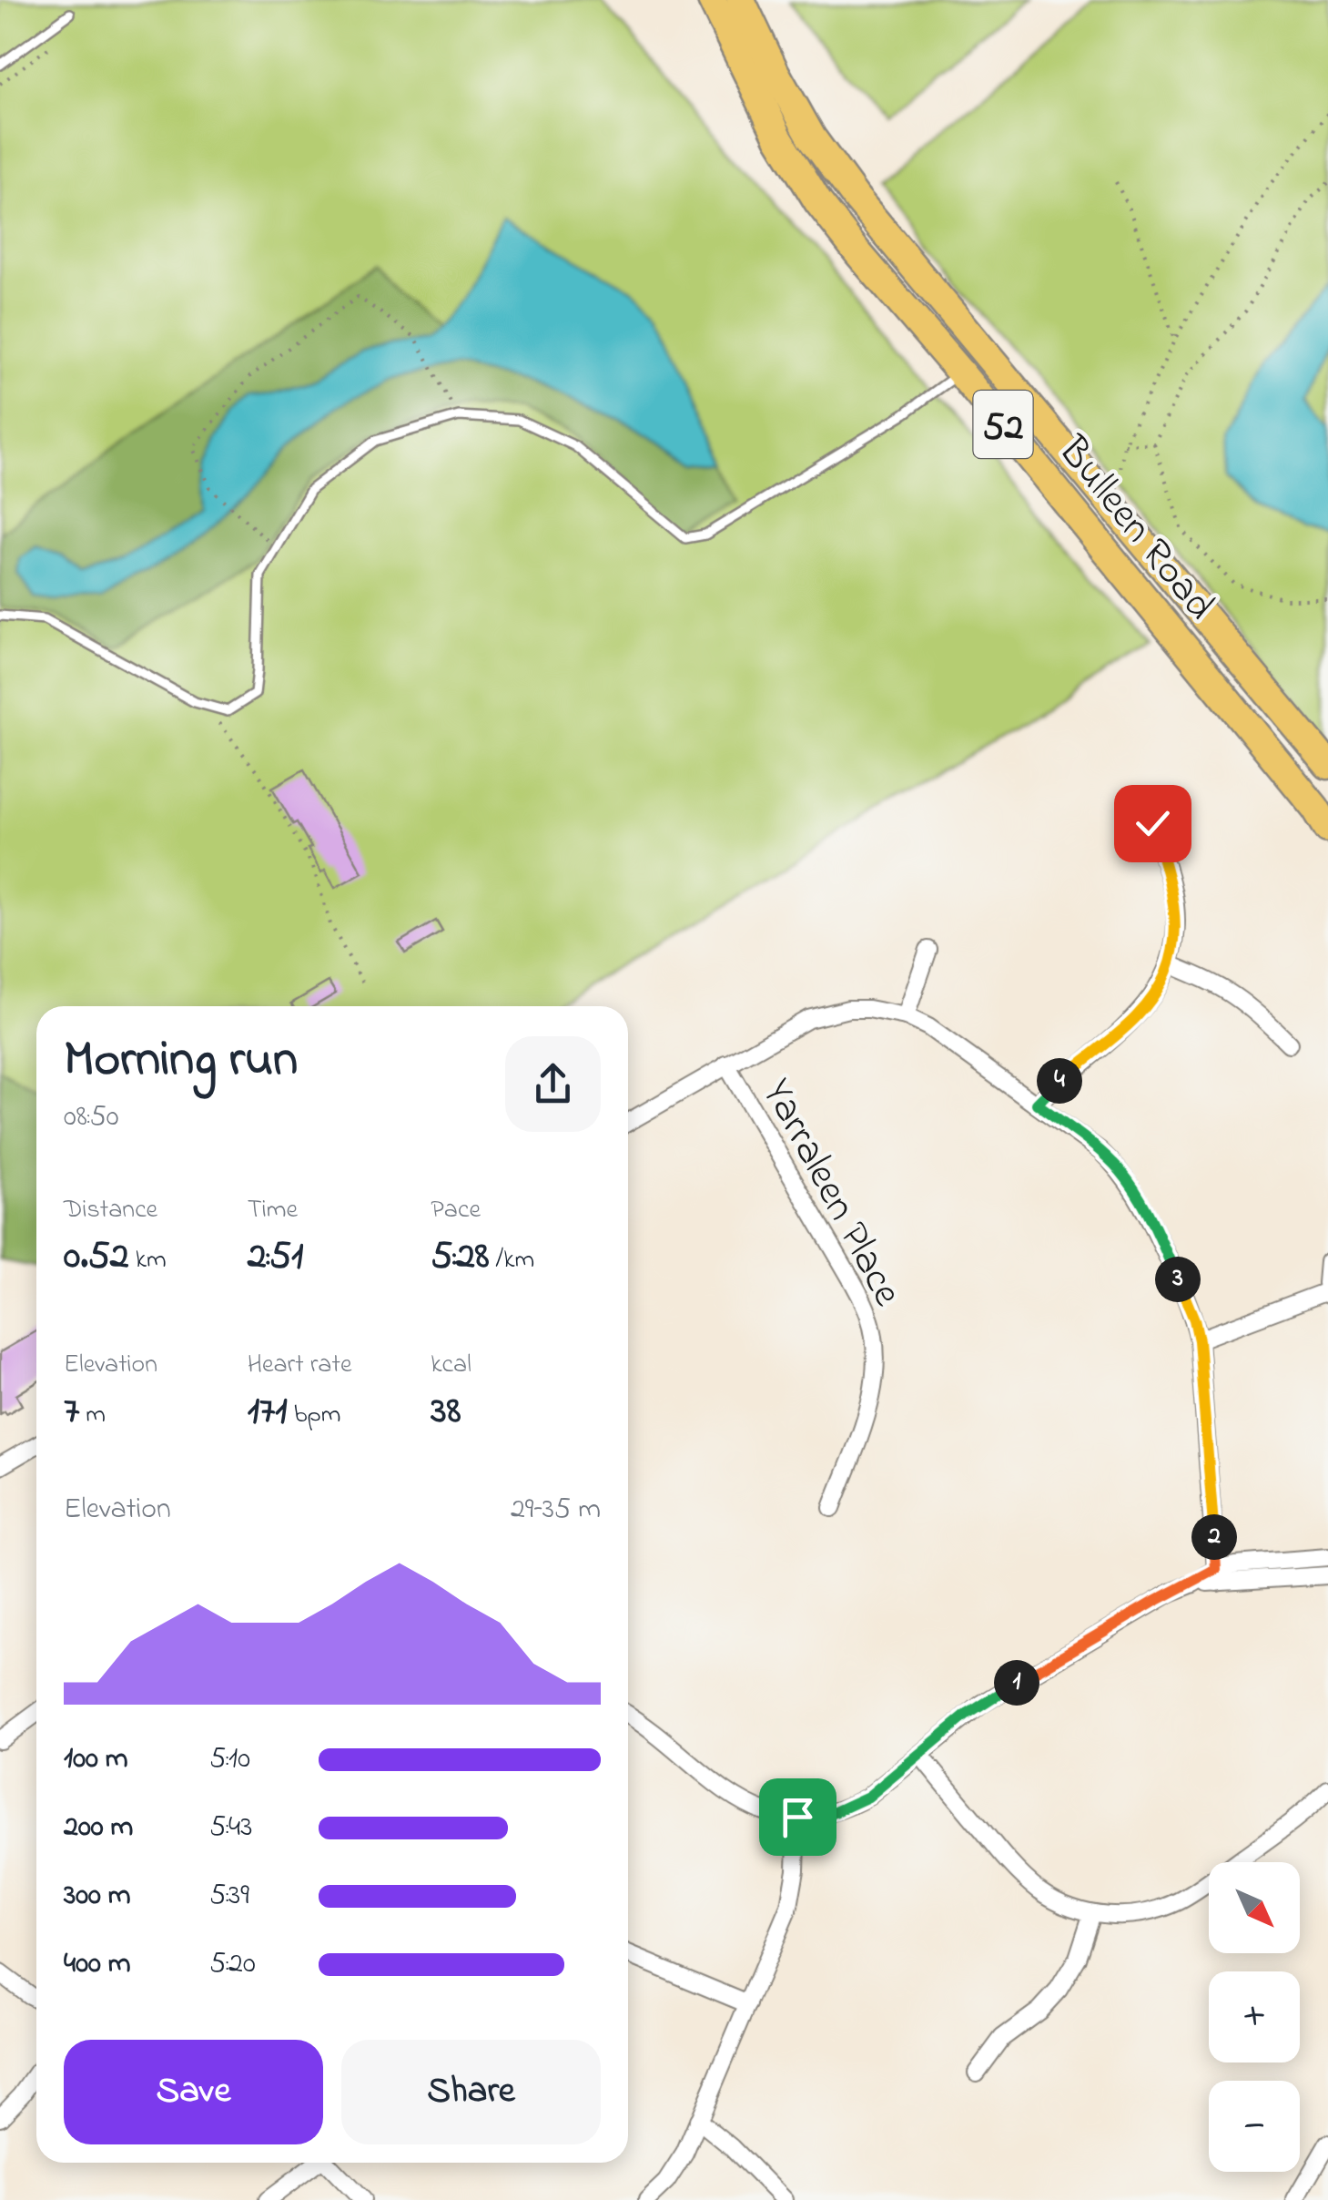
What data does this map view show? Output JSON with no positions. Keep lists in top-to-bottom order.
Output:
{
  "streets": {
    "highway": ["52", "Bulleen Road"],
    "street": ["Yarraleen Place"]
  },
  "north": "bottom right",
  "page": {
    "heading": ["Morning run", "08:50"],
    "pins": [
      "4",
      "3",
      "2",
      "1"
    ],
    "stats": [
      ["Distance", "0.52 km"],
      ["Time", "2:51"],
      ["Pace", "5:28 /km"],
      ["Elevation", "7 m"],
      ["Heart rate", "171 bpm"],
      ["kcal", "38"]
    ],
    "chart": ["Elevation", "29–35 m"],
    "list": [
      {
        "name": "100 m",
        "note": "5:10"
      },
      {
        "name": "200 m",
        "note": "5:43"
      },
      {
        "name": "300 m",
        "note": "5:39"
      },
      {
        "name": "400 m",
        "note": "5:20"
      }
    ],
    "map_buttons": ["+", "−"],
    "buttons": ["Save", "Share"]
  }
}
